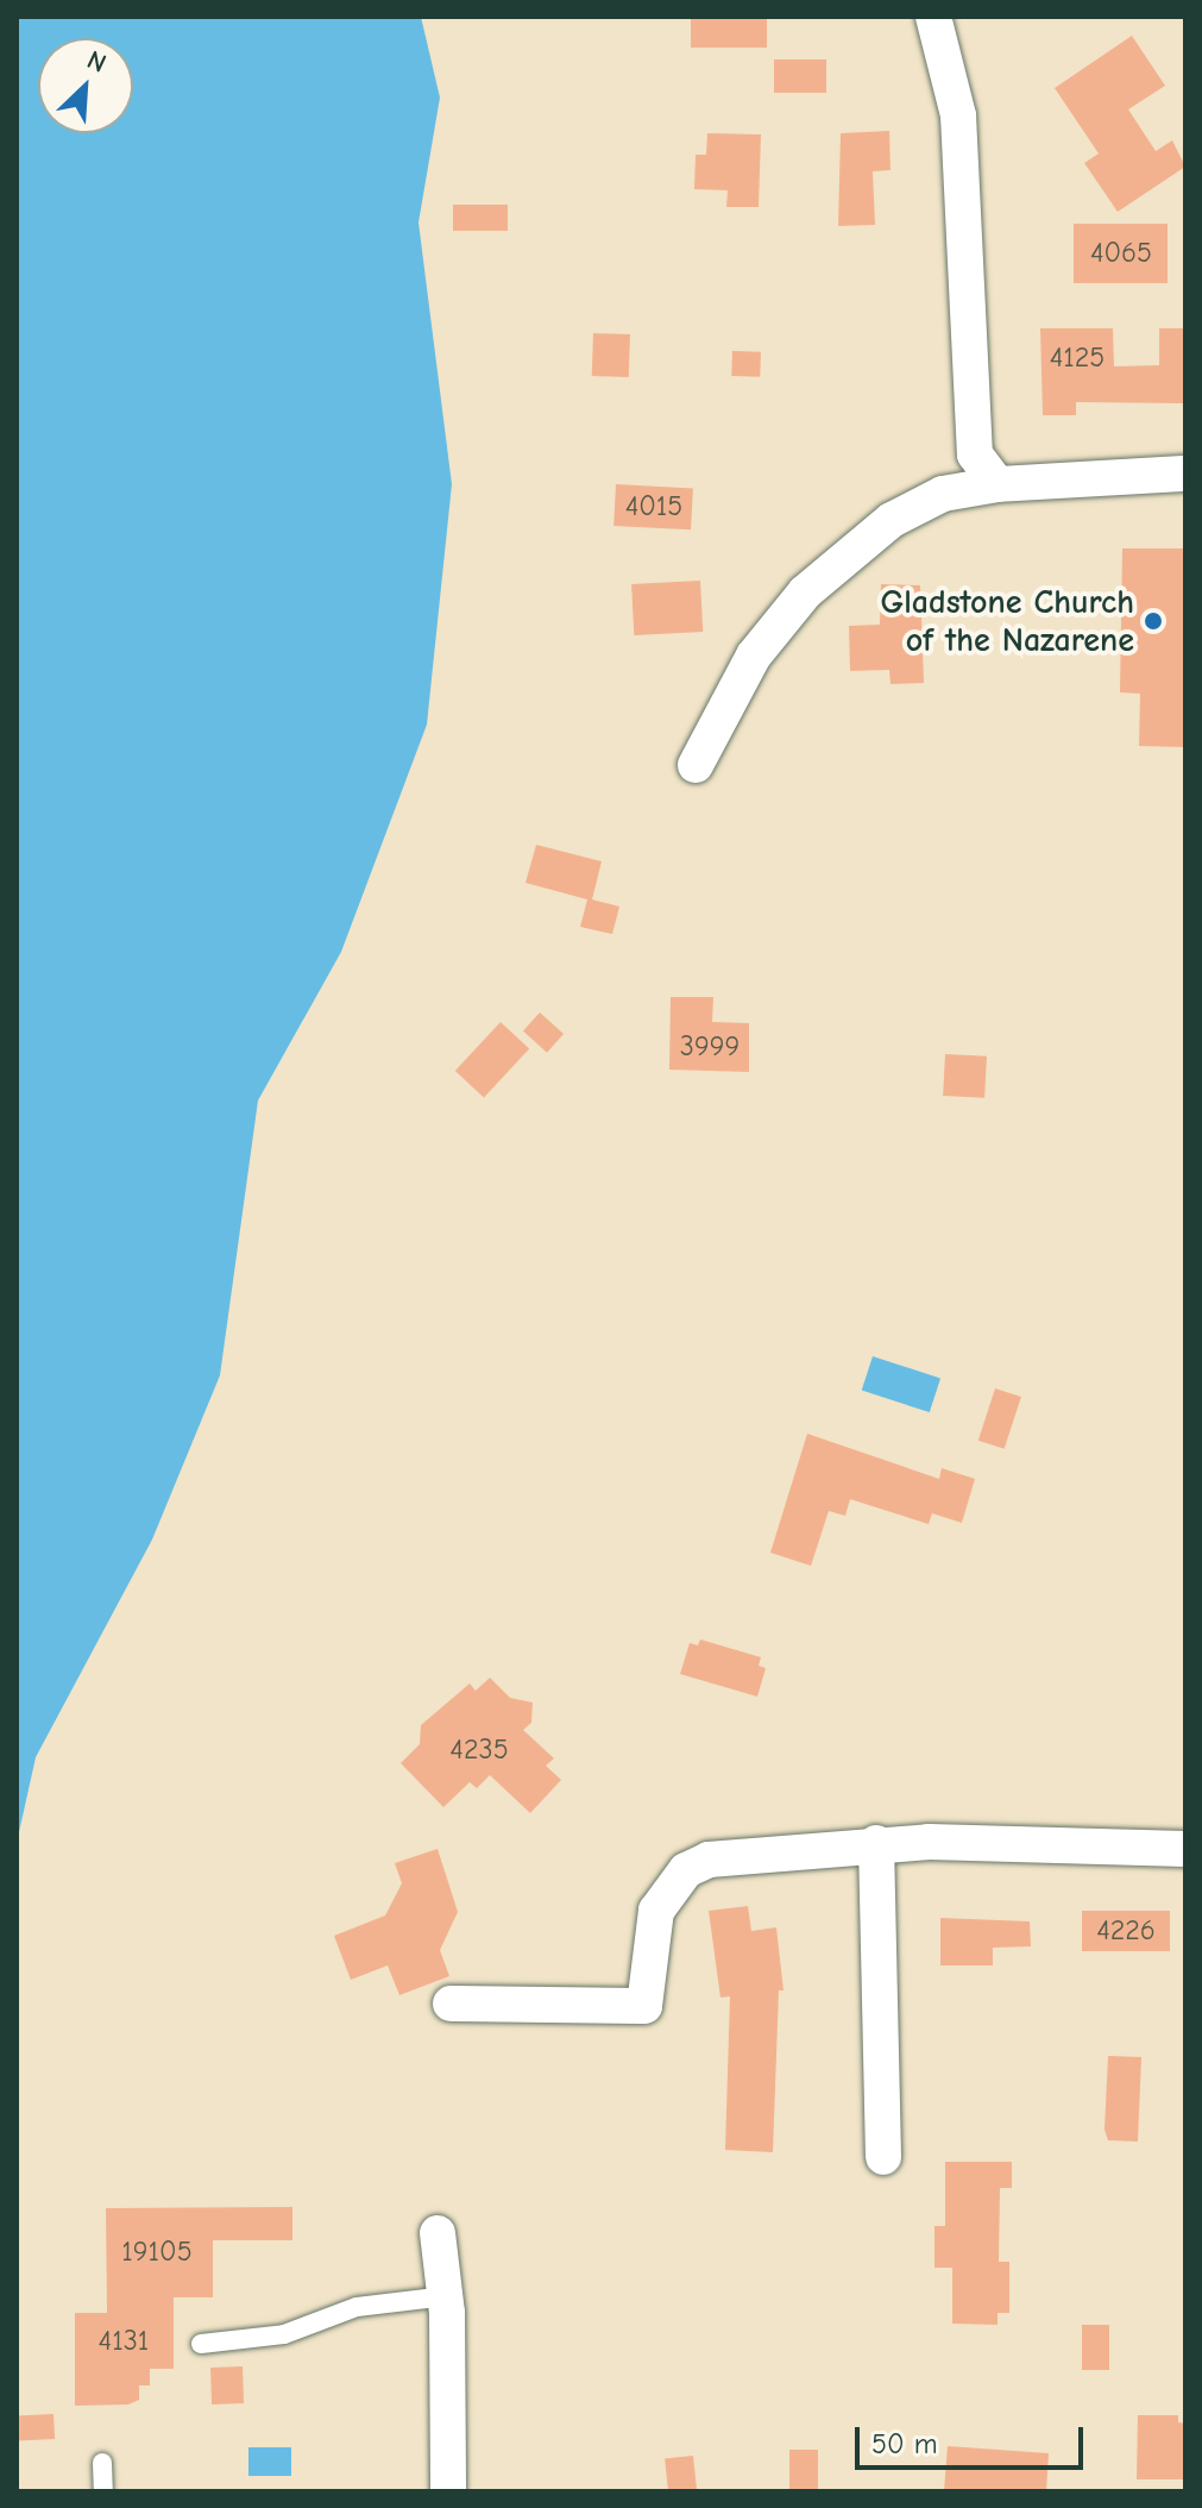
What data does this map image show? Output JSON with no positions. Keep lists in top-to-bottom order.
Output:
{
  "places": ["Gladstone Church of the Nazarene"],
  "house_numbers": [
    "4065",
    "4125",
    "4015",
    "3999",
    "4235",
    "4226",
    "19105",
    "4131"
  ],
  "scale_bar": "50 m",
  "north": "top right"
}
